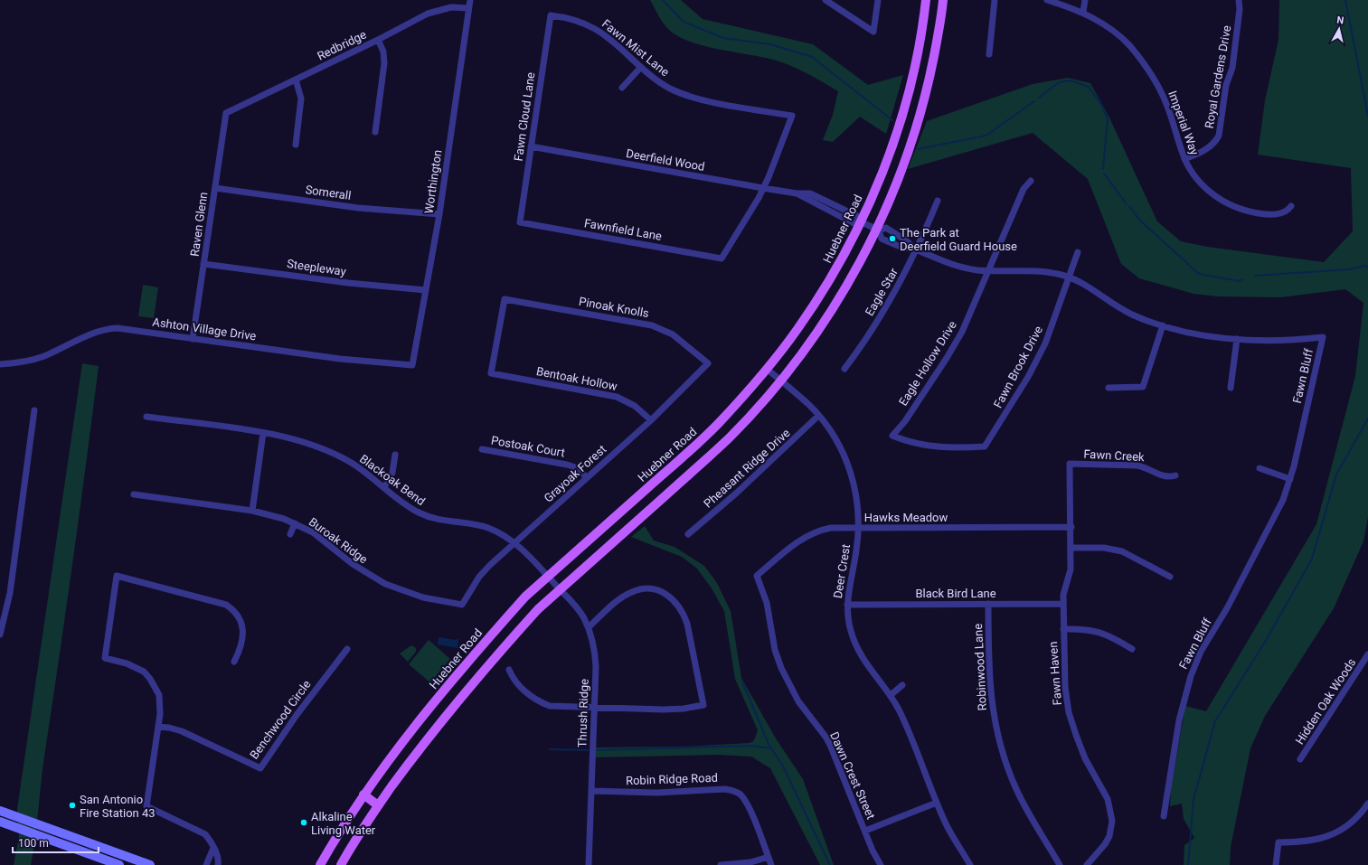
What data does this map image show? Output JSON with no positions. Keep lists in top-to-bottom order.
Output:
{
  "streets": {
    "main road": ["Huebner Road"],
    "street": [
      "Redbridge",
      "Fawn Mist Lane",
      "Royal Gardens Drive",
      "Fawn Cloud Lane",
      "Imperial Way",
      "Deerfield Wood",
      "Worthington",
      "Somerall",
      "Raven Glenn",
      "Fawnfield Lane",
      "Steepleway",
      "Eagle Star",
      "Pinoak Knolls",
      "Ashton Village Drive",
      "Eagle Hollow Drive",
      "Fawn Brook Drive",
      "Fawn Bluff",
      "Bentoak Hollow",
      "Postoak Court",
      "Fawn Creek",
      "Pheasant Ridge Drive",
      "Grayoak Forest",
      "Blackoak Bend",
      "Hawks Meadow",
      "Buroak Ridge",
      "Deer Crest",
      "Black Bird Lane",
      "Robinwood Lane",
      "Fawn Haven",
      "Hidden Oak Woods",
      "Thrush Ridge",
      "Benchwood Circle",
      "Dawn Crest Street",
      "Robin Ridge Road"
    ]
  },
  "crossings": [
    ["Redbridge", "Worthington"],
    ["Redbridge", "Raven Glenn"],
    ["Fawn Mist Lane", "Fawn Cloud Lane"],
    ["Fawn Mist Lane", "Deerfield Wood"],
    ["Fawn Mist Lane", "Fawnfield Lane"],
    ["Royal Gardens Drive", "Imperial Way"],
    ["Fawn Cloud Lane", "Deerfield Wood"],
    ["Fawn Cloud Lane", "Fawnfield Lane"],
    ["Deerfield Wood", "Huebner Road"],
    ["Deerfield Wood", "Fawnfield Lane"],
    ["Worthington", "Somerall"],
    ["Worthington", "Steepleway"],
    ["Worthington", "Ashton Village Drive"],
    ["Somerall", "Raven Glenn"],
    ["Raven Glenn", "Steepleway"],
    ["Raven Glenn", "Ashton Village Drive"],
    ["Huebner Road", "Blackoak Bend"],
    ["Huebner Road", "Deer Crest"],
    ["Huebner Road", "Thrush Ridge"],
    ["Eagle Star", "Fawn Bluff"],
    ["Pinoak Knolls", "Bentoak Hollow"],
    ["Pinoak Knolls", "Grayoak Forest"],
    ["Eagle Hollow Drive", "Fawn Brook Drive"],
    ["Eagle Hollow Drive", "Fawn Bluff"],
    ["Fawn Brook Drive", "Fawn Bluff"],
    ["Bentoak Hollow", "Grayoak Forest"],
    ["Postoak Court", "Grayoak Forest"],
    ["Fawn Creek", "Fawn Haven"],
    ["Pheasant Ridge Drive", "Deer Crest"],
    ["Grayoak Forest", "Blackoak Bend"],
    ["Grayoak Forest", "Buroak Ridge"],
    ["Blackoak Bend", "Thrush Ridge"],
    ["Hawks Meadow", "Deer Crest"],
    ["Hawks Meadow", "Fawn Haven"],
    ["Hawks Meadow", "Dawn Crest Street"],
    ["Deer Crest", "Black Bird Lane"],
    ["Black Bird Lane", "Robinwood Lane"],
    ["Black Bird Lane", "Fawn Haven"],
    ["Thrush Ridge", "Robin Ridge Road"]
  ],
  "places": ["The Park at Deerfield Guard House", "San Antonio Fire Station 43", "Alkaline Living Water"],
  "scale_bar": "100 m",
  "north": "top"
}
